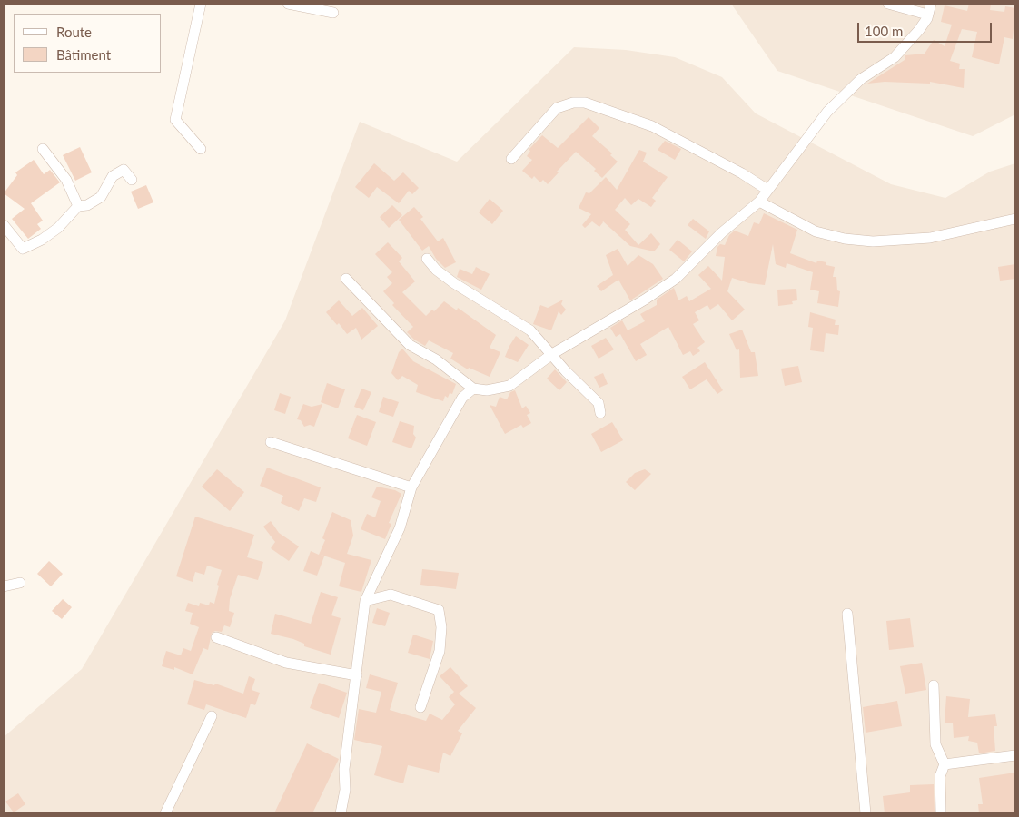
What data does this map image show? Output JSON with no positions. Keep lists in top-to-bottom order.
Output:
{
  "legend": ["Route", "Bâtiment"],
  "scale_bar": "100 m"
}
